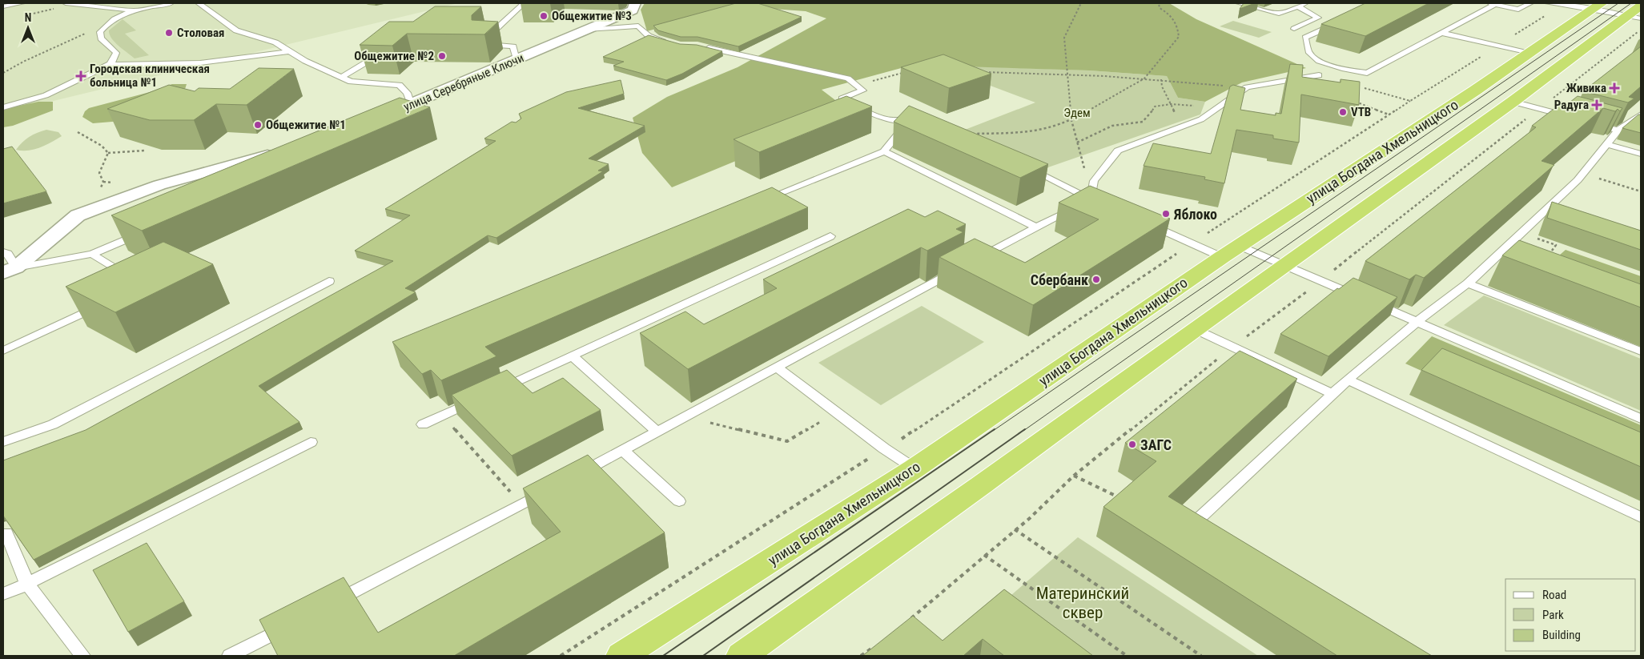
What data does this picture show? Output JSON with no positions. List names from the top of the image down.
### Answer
{
  "streets": {
    "highway": ["улица Богдана Хмельницкого"],
    "street": ["улица Серебряные Ключи"]
  },
  "parks": ["Эдем", "Материнский сквер"],
  "places": {
    "other": [
      "Общежитие №3",
      "Столовая",
      "Общежитие №2",
      "VTB",
      "Общежитие №1",
      "Яблоко",
      "Сбербанк",
      "ЗАГС"
    ],
    "health": ["Городская клиническая больница №1", "Живика", "Радуга"]
  },
  "legend": ["Road", "Park", "Building"],
  "north": "top"
}
